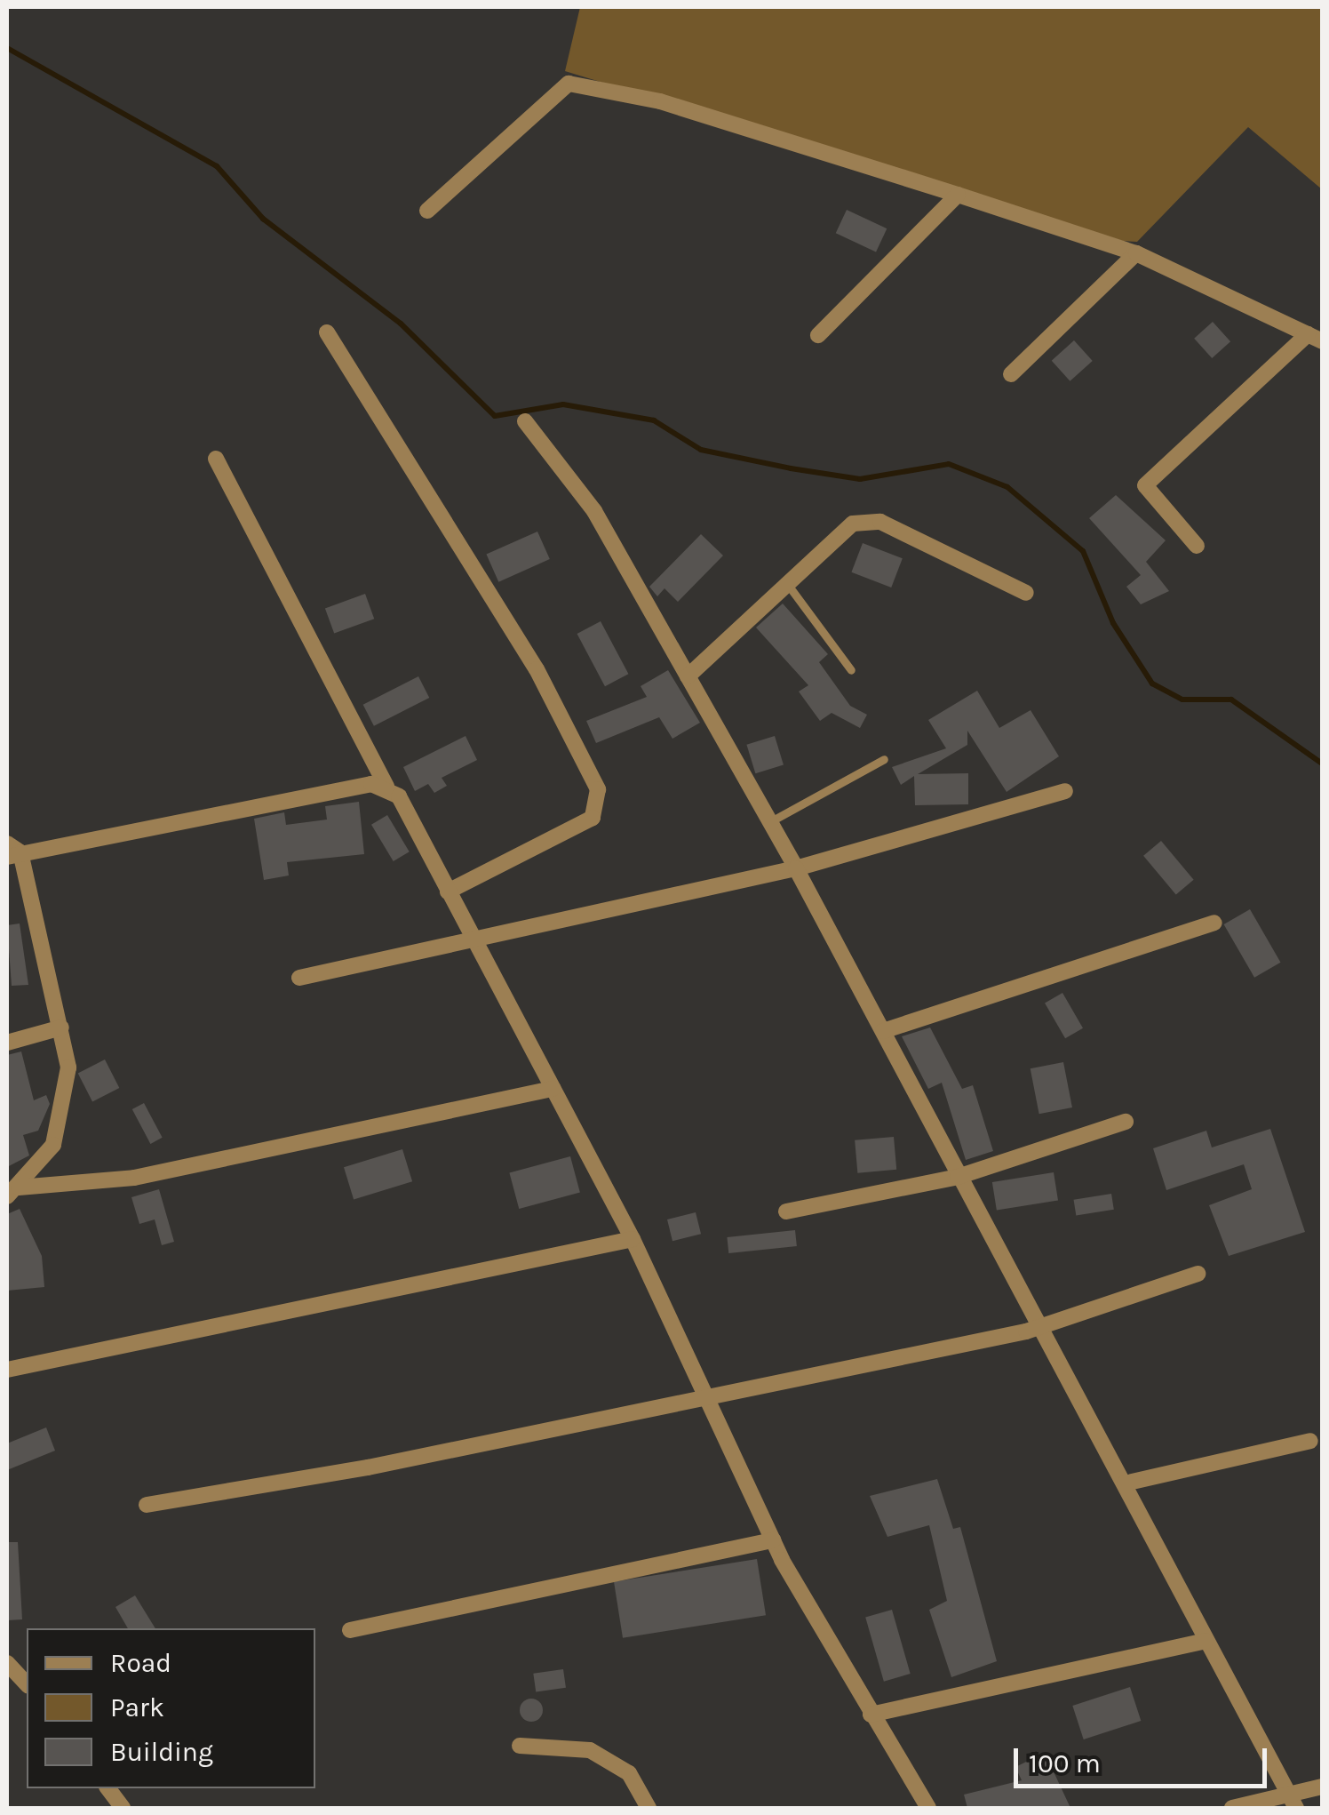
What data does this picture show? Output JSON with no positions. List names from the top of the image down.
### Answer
{
  "legend": ["Road", "Park", "Building"],
  "scale_bar": "100 m"
}
